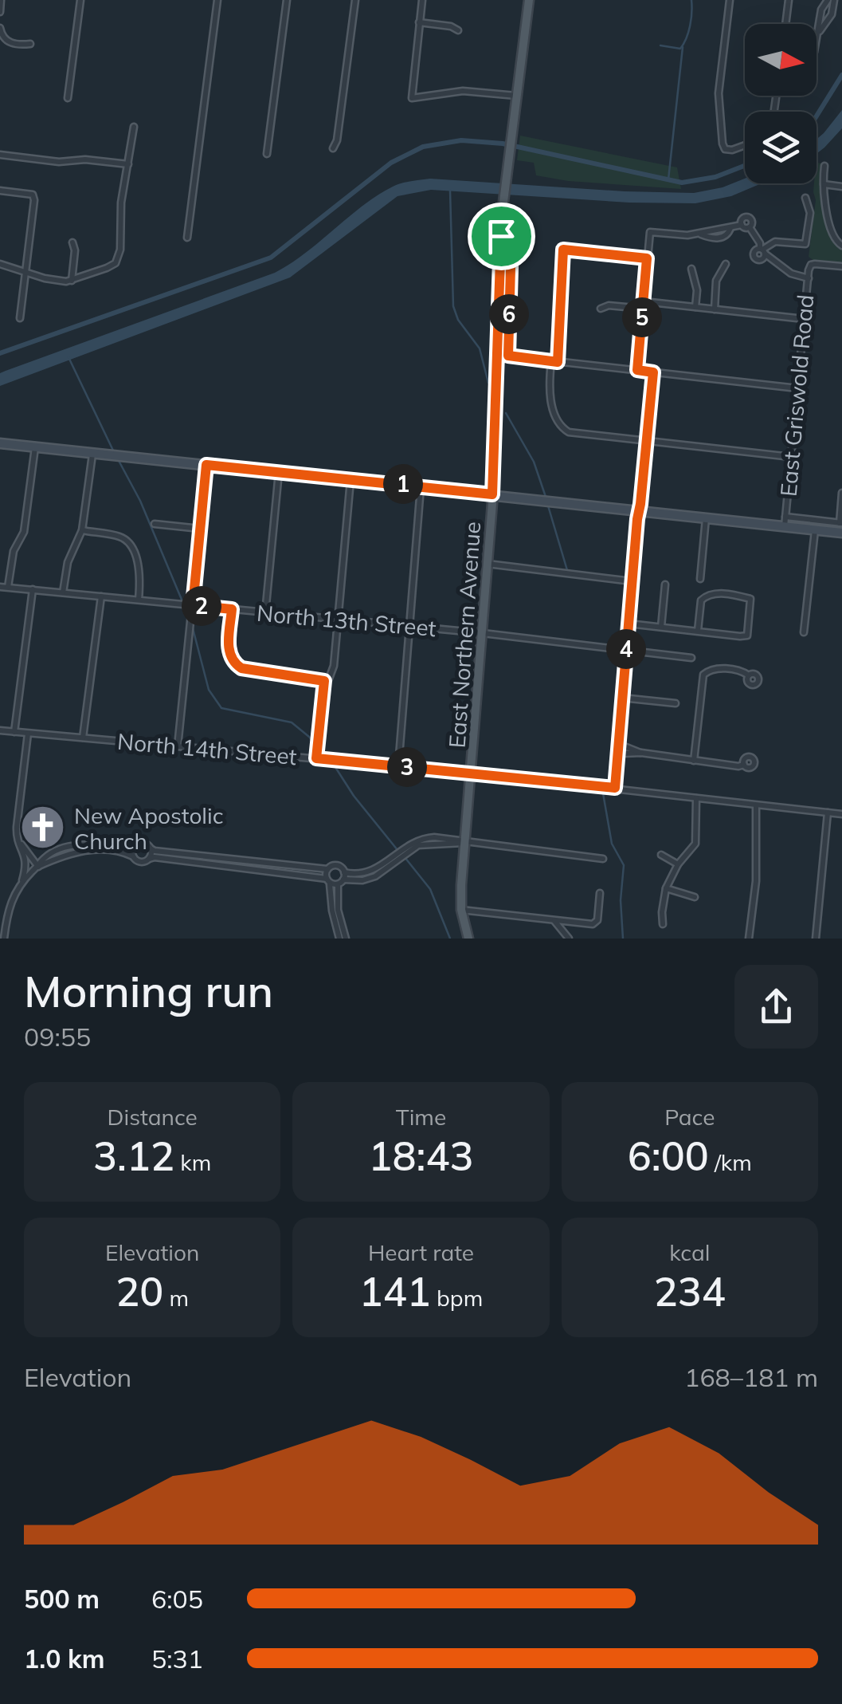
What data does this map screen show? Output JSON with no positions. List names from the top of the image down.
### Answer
{
  "streets": {
    "main road": ["East Northern Avenue"],
    "street": ["East Griswold Road", "North 13th Street", "North 14th Street"]
  },
  "crossings": [
    ["North 13th Street", "East Northern Avenue"],
    ["East Northern Avenue", "North 14th Street"]
  ],
  "places": {
    "church": ["New Apostolic Church"]
  },
  "north": "right",
  "page": {
    "pins": [
      "6",
      "5",
      "1",
      "2",
      "4",
      "3"
    ],
    "heading": ["Morning run", "09:55"],
    "stats": [
      ["Distance", "3.12 km"],
      ["Time", "18:43"],
      ["Pace", "6:00 /km"],
      ["Elevation", "20 m"],
      ["Heart rate", "141 bpm"],
      ["kcal", "234"]
    ],
    "chart": ["Elevation", "168–181 m"],
    "list": [
      {
        "name": "500 m",
        "note": "6:05"
      },
      {
        "name": "1.0 km",
        "note": "5:31"
      }
    ]
  }
}
